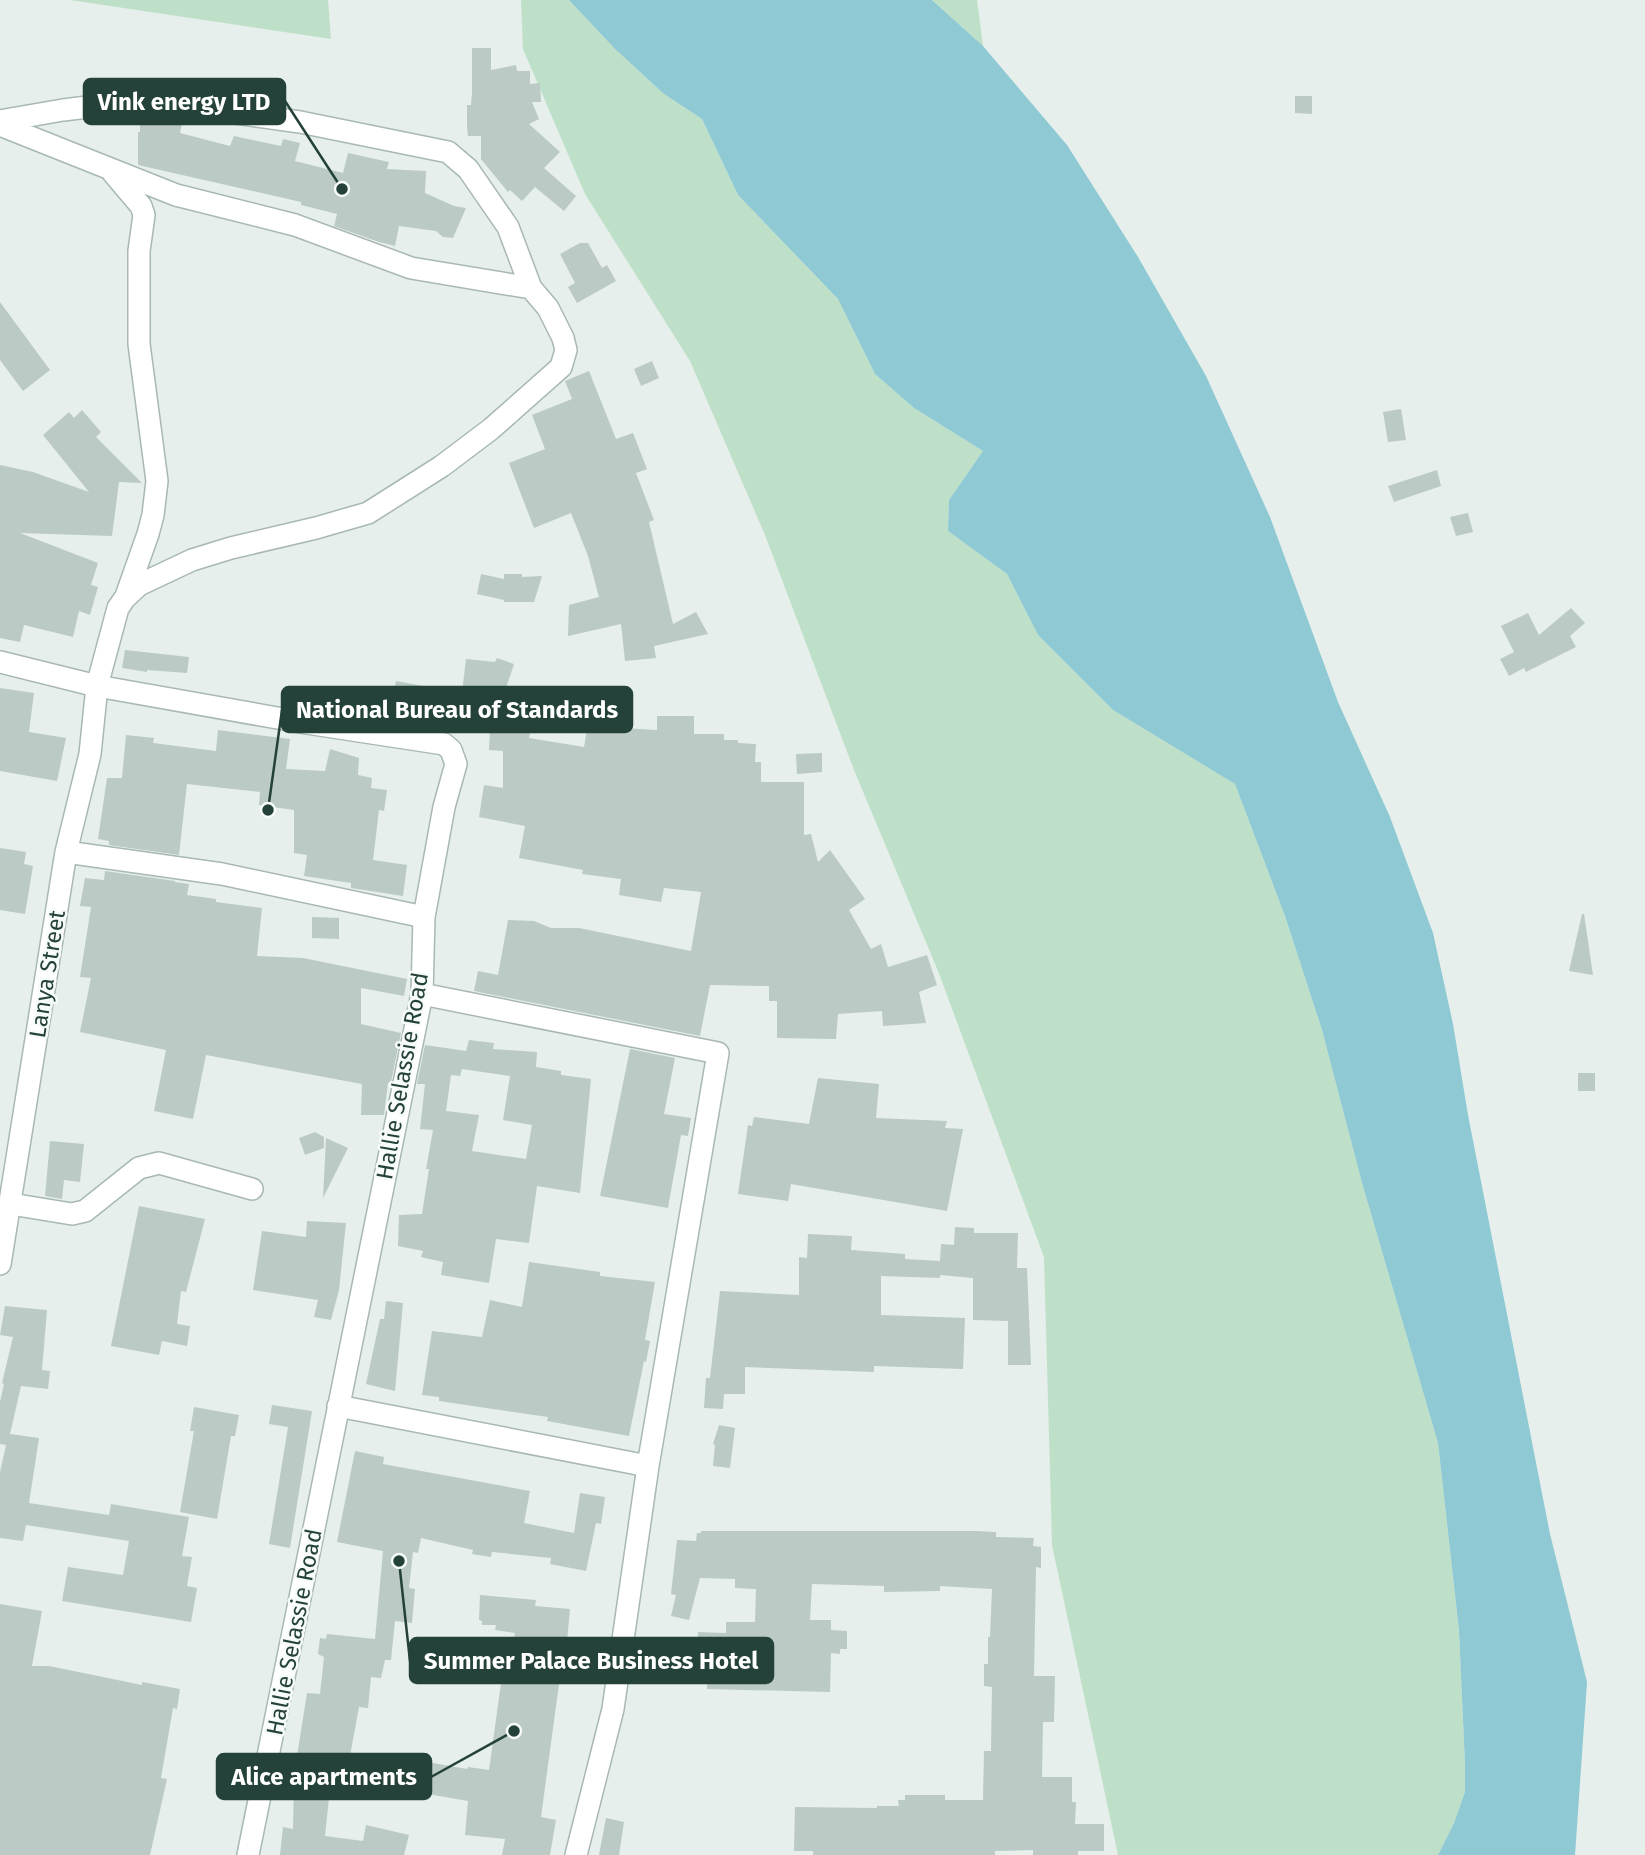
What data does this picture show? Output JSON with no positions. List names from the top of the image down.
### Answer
{
  "streets": {
    "street": ["Lanya Street", "Hallie Selassie Road"]
  },
  "crossings": [
    ["Lanya Street", "Hallie Selassie Road"]
  ],
  "places": [
    "Vink energy LTD",
    "National Bureau of Standards",
    "Summer Palace Business Hotel",
    "Alice apartments"
  ]
}
